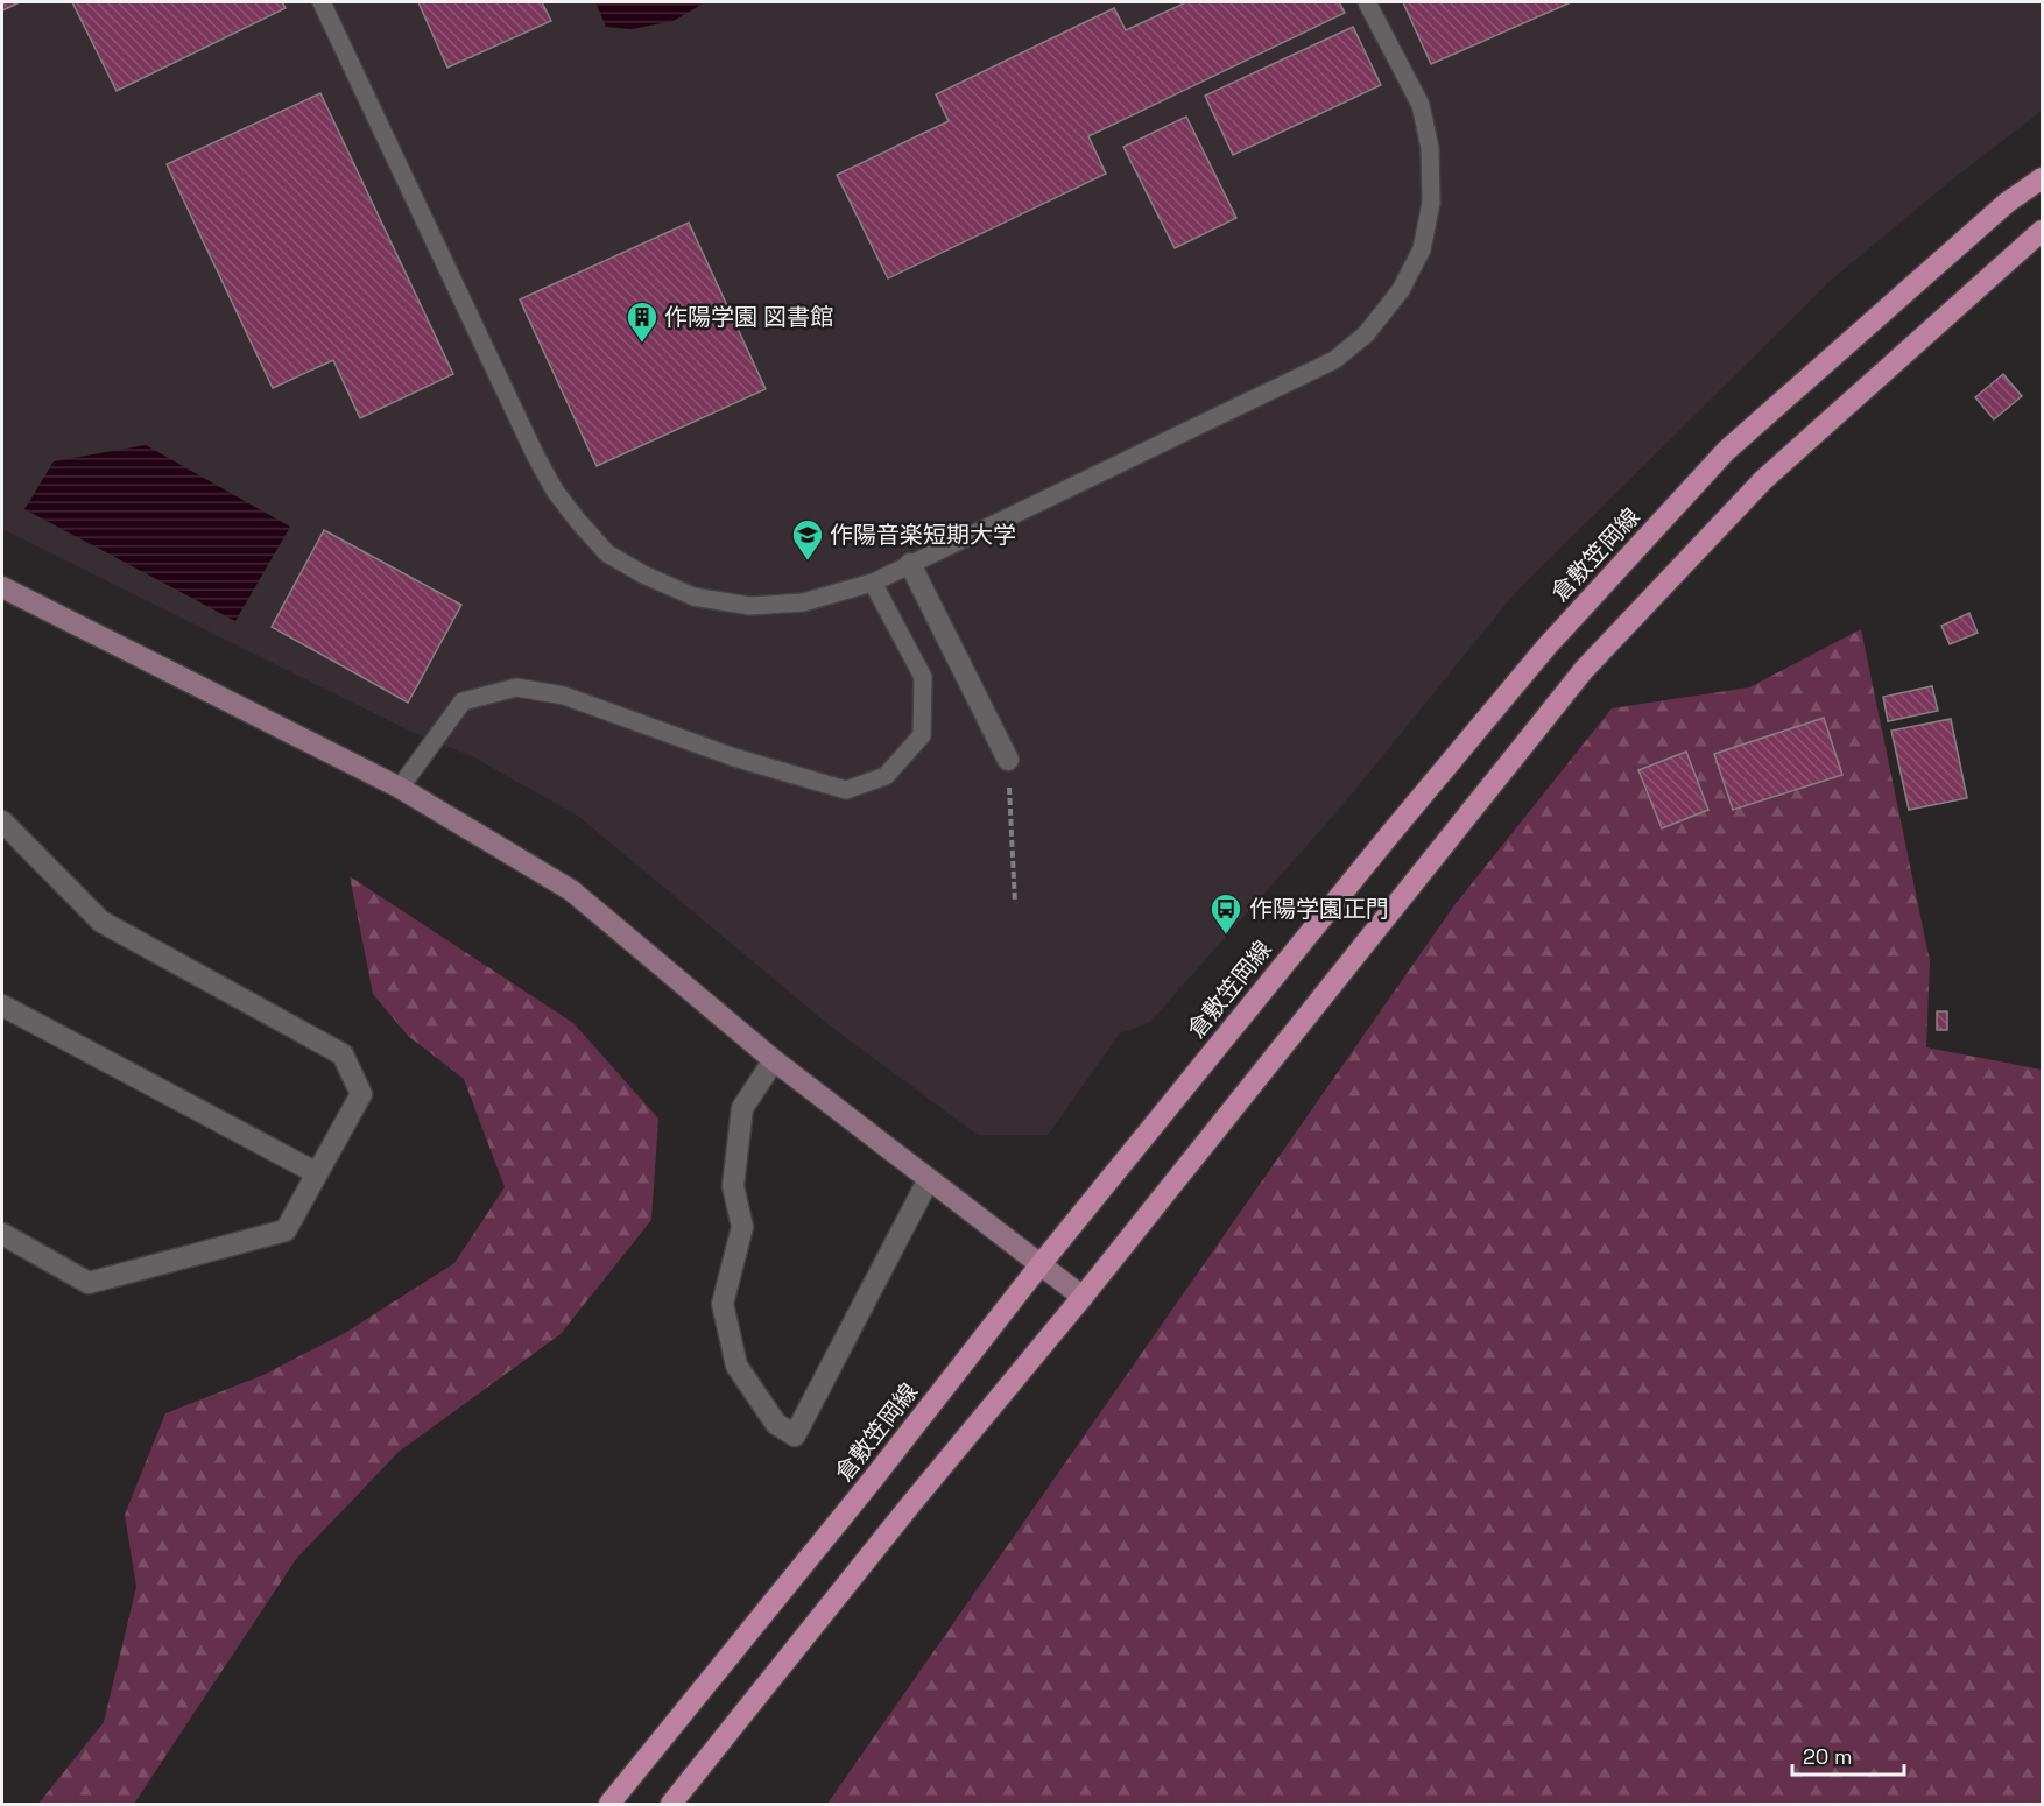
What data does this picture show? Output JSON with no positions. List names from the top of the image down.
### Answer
{
  "streets": {
    "main road": ["倉敷笠岡線"]
  },
  "places": {
    "building": ["作陽学園 図書館"],
    "school or university": ["作陽音楽短期大学"],
    "bus stop": ["作陽学園正門"]
  },
  "scale_bar": "20 m"
}
